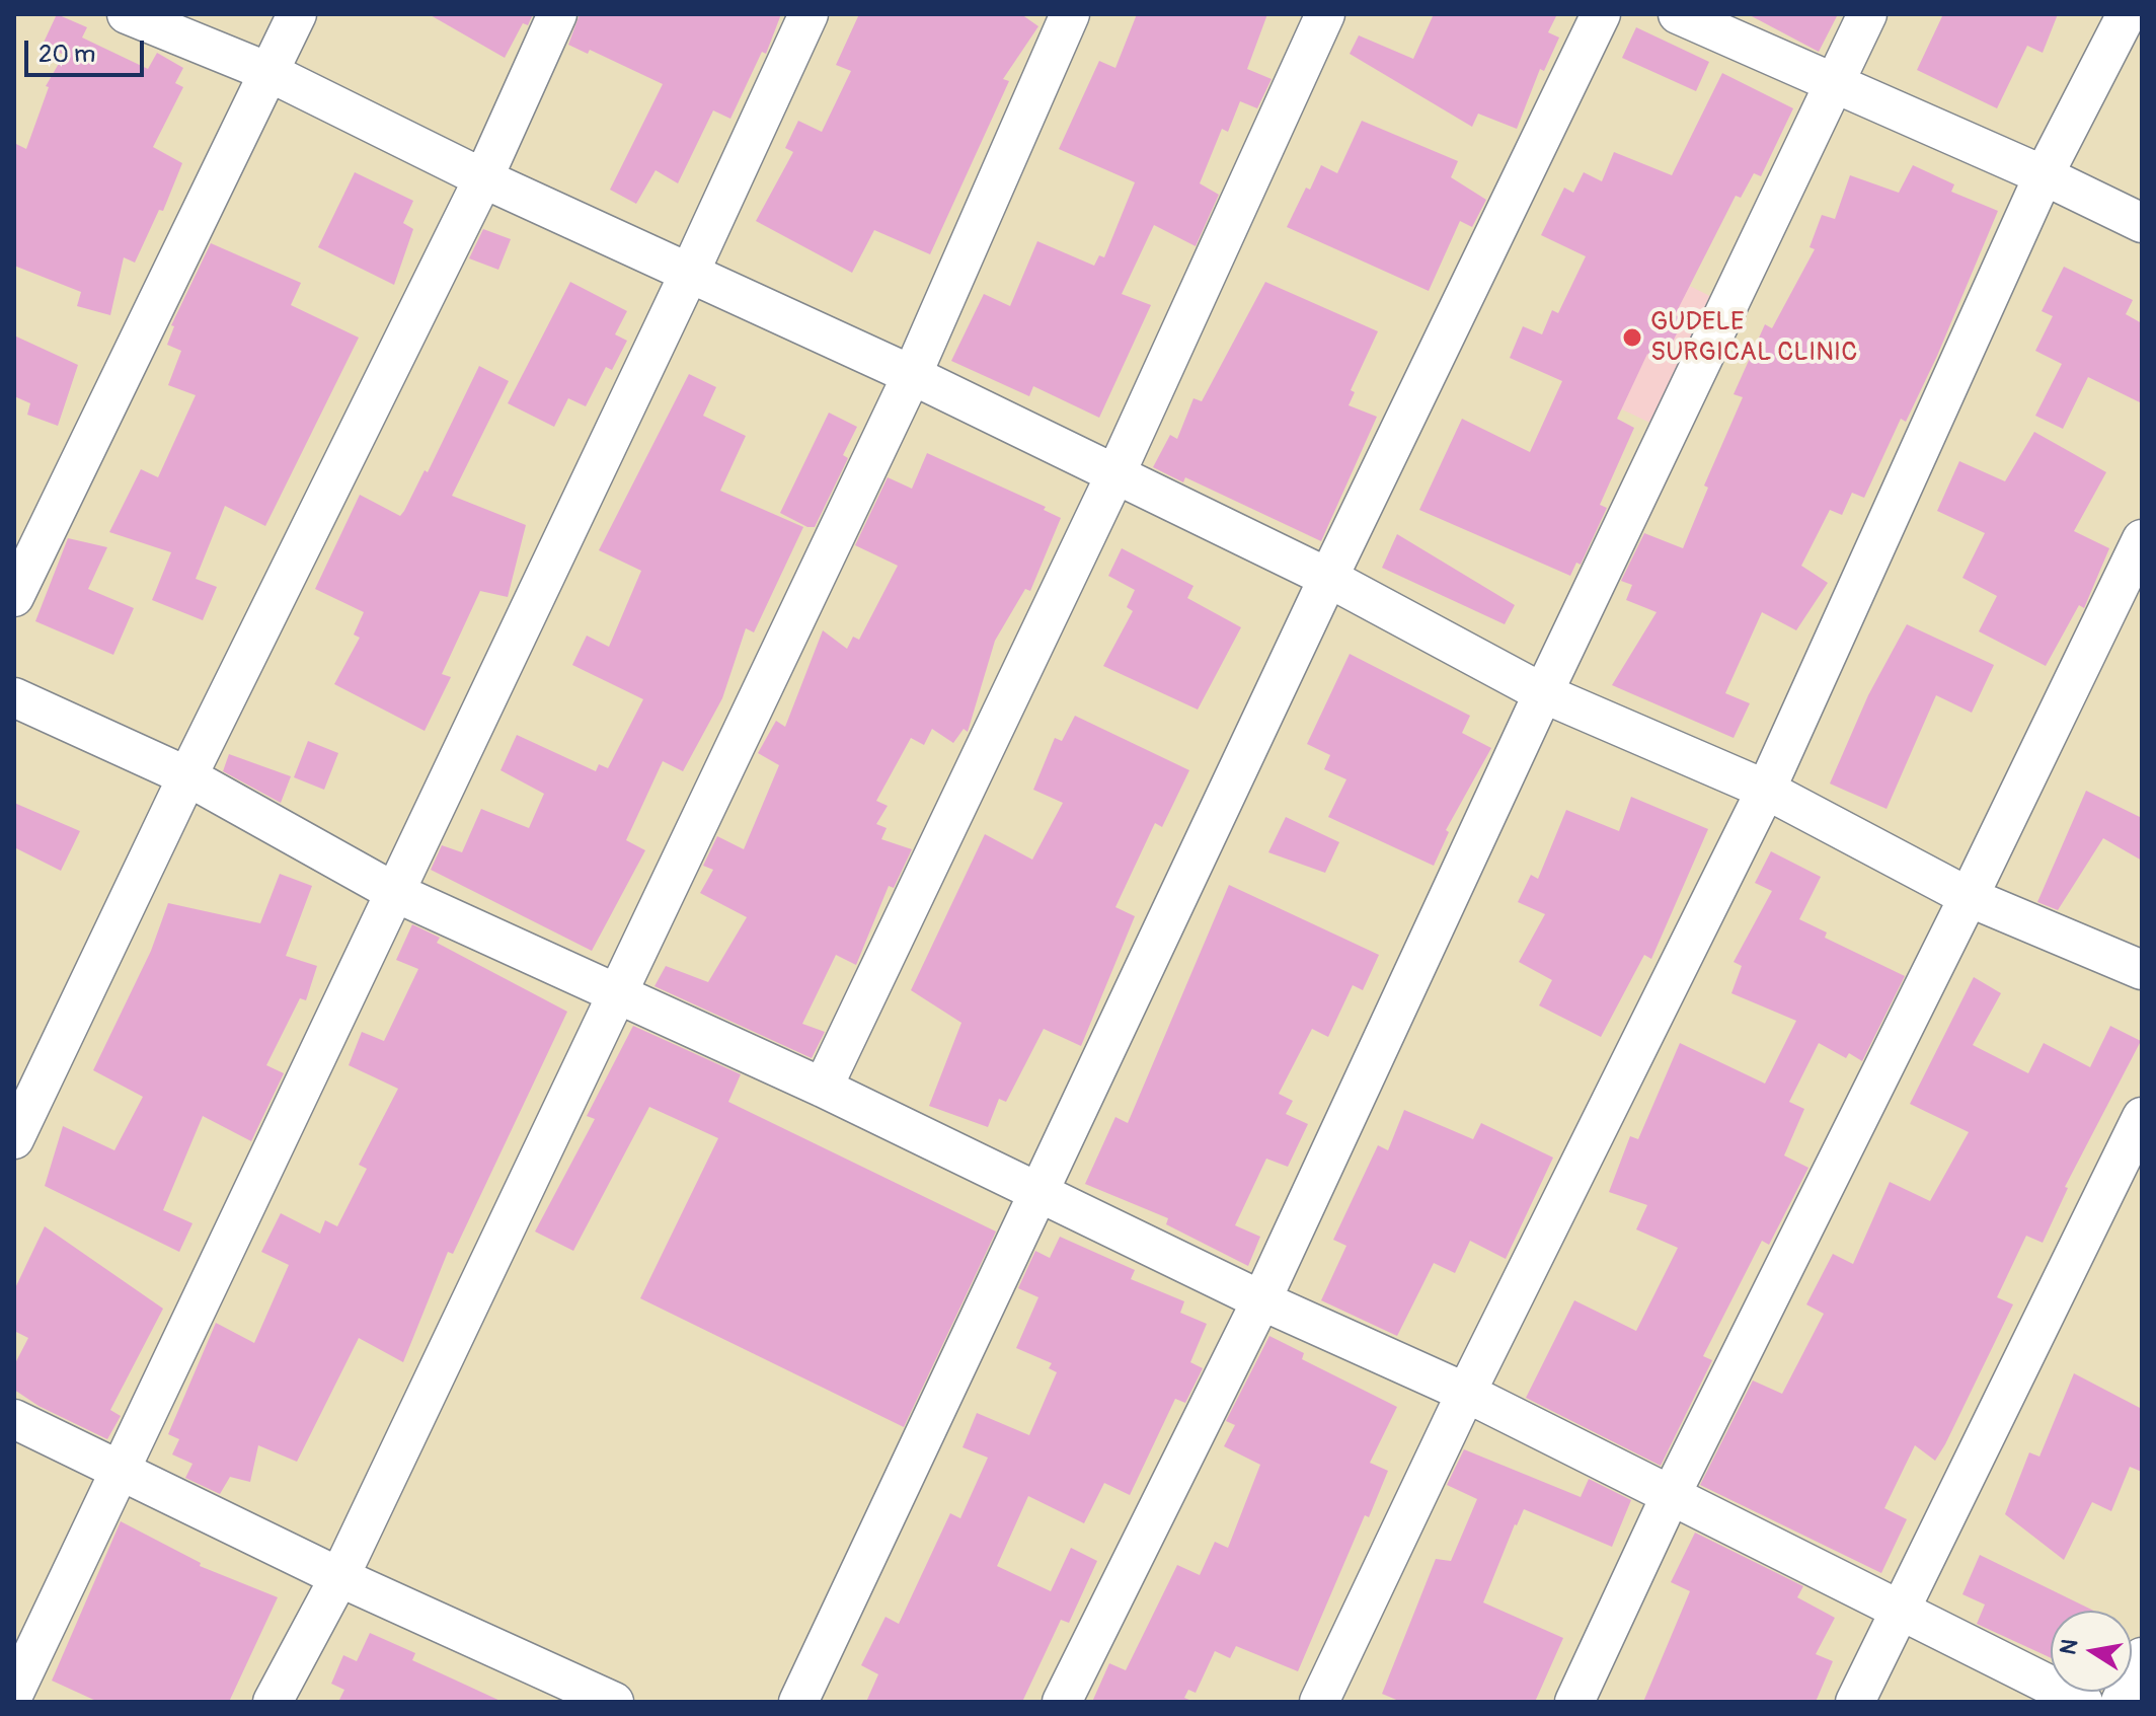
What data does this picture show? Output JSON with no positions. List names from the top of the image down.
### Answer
{
  "places": ["GUDELE SURGICAL CLINIC"],
  "scale_bar": "20 m",
  "north": "left"
}
